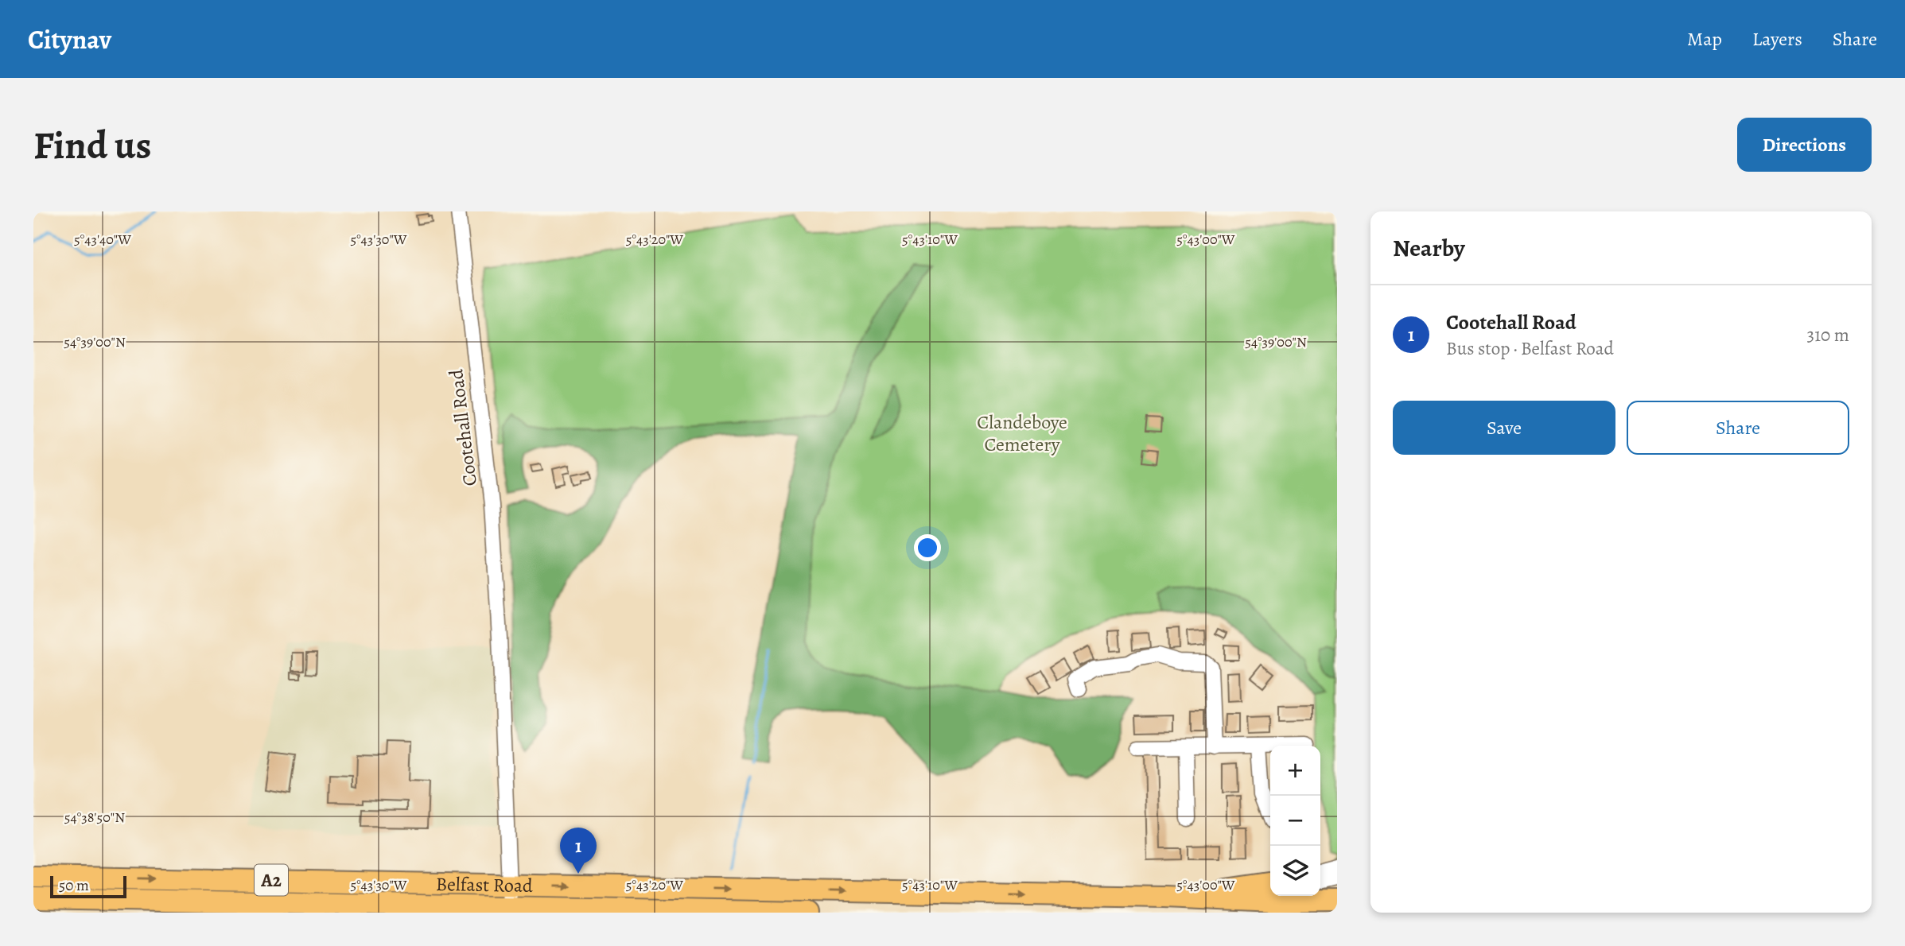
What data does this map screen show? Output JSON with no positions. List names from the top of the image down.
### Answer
{
  "streets": {
    "highway": ["A2", "Belfast Road"],
    "street": ["Cootehall Road"]
  },
  "crossings": [
    ["Cootehall Road", "Belfast Road"]
  ],
  "parks": ["Clandeboye Cemetery"],
  "scale_bar": "50 m",
  "page": {
    "header": "Citynav",
    "nav": ["Map", "Layers", "Share"],
    "buttons": [
      "Directions",
      ["Save", "Share"]
    ],
    "title": "Find us",
    "heading": "Nearby",
    "list": [
      {
        "mark": "1",
        "name": "Cootehall Road",
        "note": "Bus stop · Belfast Road",
        "value": "310 m"
      }
    ],
    "map_buttons": ["+", "−"],
    "pins": "1",
    "scale": "50 m"
  },
  "coordinates": [
    "5°43'40\"W",
    "5°43'30\"W",
    "5°43'20\"W",
    "5°43'10\"W",
    "5°43'00\"W",
    "54°39'00\"N",
    "54°38'50\"N"
  ]
}
